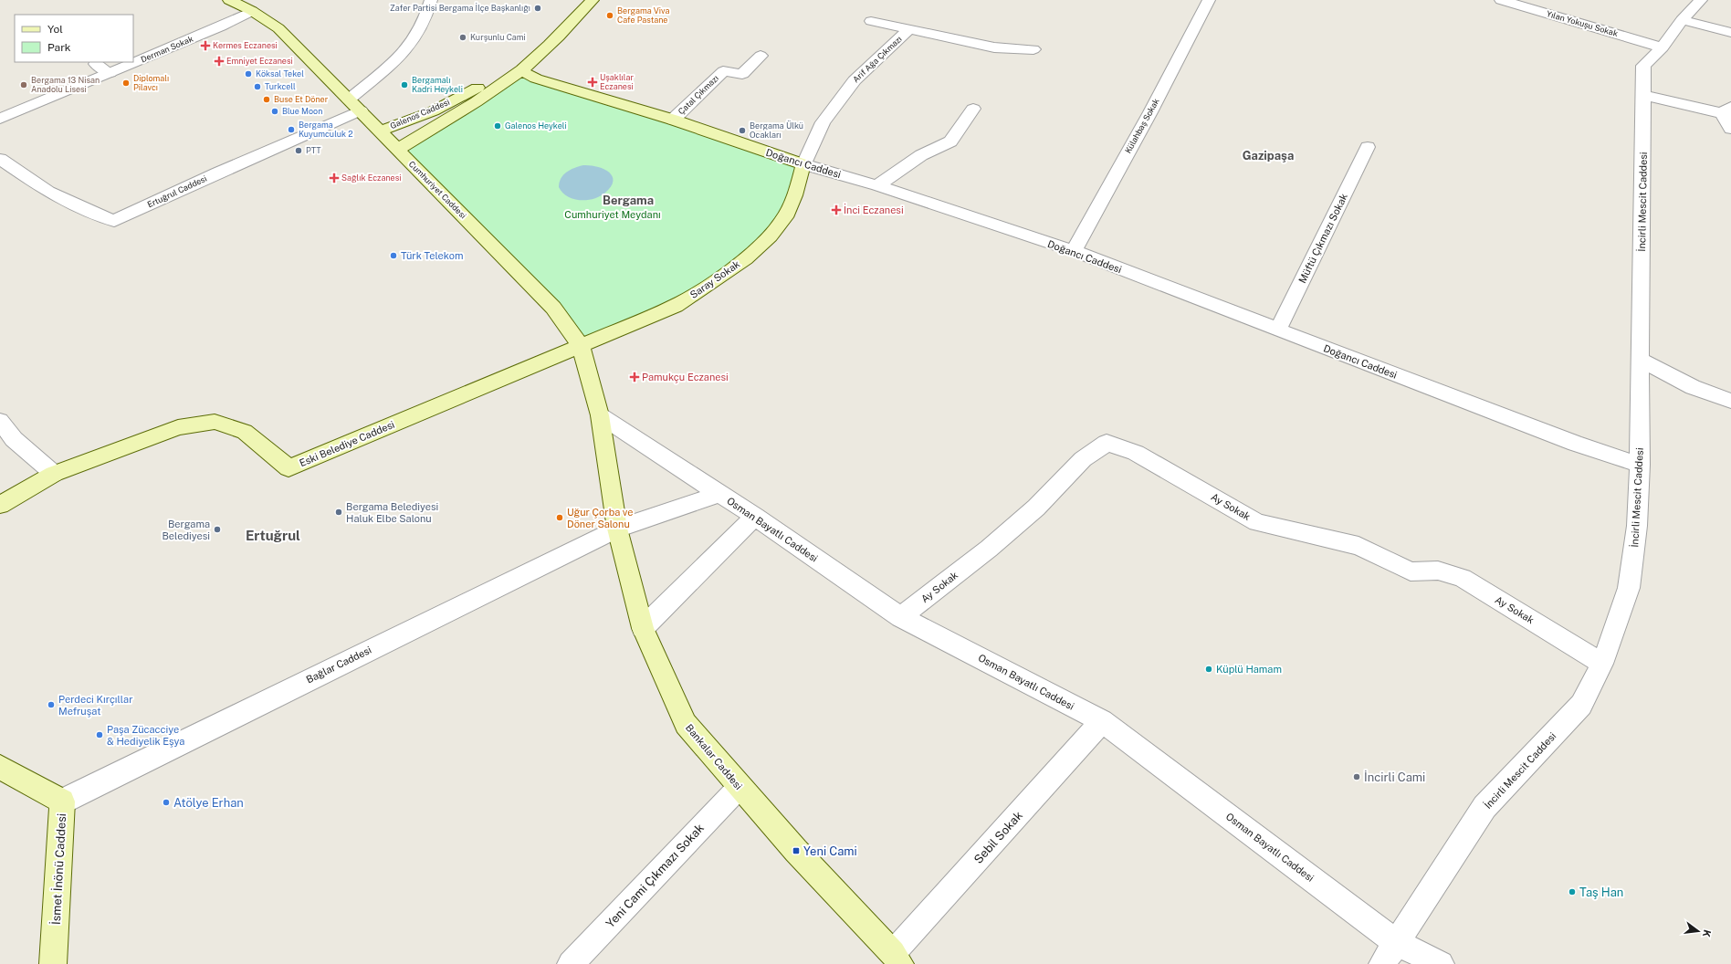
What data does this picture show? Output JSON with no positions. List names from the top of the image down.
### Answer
{
  "streets": {
    "main road": [
      "Galenos Caddesi",
      "Doğancı Caddesi",
      "Cumhuriyet Caddesi",
      "Saray Sokak",
      "Eski Belediye Caddesi",
      "Bankalar Caddesi",
      "İsmet İnönü Caddesi"
    ],
    "street": [
      "Yılan Yokuşu Sokak",
      "Derman Sokak",
      "Arif Ağa Çıkmazı",
      "Çatal Çıkmazı",
      "Külahbaş Sokak",
      "Ertuğrul Caddesi",
      "İncirli Mescit Caddesi",
      "Müftü Çıkmazı Sokak",
      "Ay Sokak",
      "Osman Bayatlı Caddesi",
      "Bağlar Caddesi",
      "Sebil Sokak",
      "Yeni Cami Çıkmazı Sokak"
    ]
  },
  "crossings": [
    ["Yılan Yokuşu Sokak", "İncirli Mescit Caddesi"],
    ["Derman Sokak", "Cumhuriyet Caddesi"],
    ["Arif Ağa Çıkmazı", "Doğancı Caddesi"],
    ["Arif Ağa Çıkmazı", "Saray Sokak"],
    ["Çatal Çıkmazı", "Doğancı Caddesi"],
    ["Galenos Caddesi", "Doğancı Caddesi"],
    ["Galenos Caddesi", "Cumhuriyet Caddesi"],
    ["Külahbaş Sokak", "Doğancı Caddesi"],
    ["Doğancı Caddesi", "İncirli Mescit Caddesi"],
    ["Doğancı Caddesi", "Müftü Çıkmazı Sokak"],
    ["Doğancı Caddesi", "Saray Sokak"],
    ["Cumhuriyet Caddesi", "Ertuğrul Caddesi"],
    ["Cumhuriyet Caddesi", "Saray Sokak"],
    ["Cumhuriyet Caddesi", "Eski Belediye Caddesi"],
    ["Cumhuriyet Caddesi", "Osman Bayatlı Caddesi"],
    ["Cumhuriyet Caddesi", "Bankalar Caddesi"],
    ["İncirli Mescit Caddesi", "Ay Sokak"],
    ["İncirli Mescit Caddesi", "Osman Bayatlı Caddesi"],
    ["Saray Sokak", "Eski Belediye Caddesi"],
    ["Ay Sokak", "Osman Bayatlı Caddesi"],
    ["Osman Bayatlı Caddesi", "Bağlar Caddesi"],
    ["Osman Bayatlı Caddesi", "Bankalar Caddesi"],
    ["Osman Bayatlı Caddesi", "Sebil Sokak"],
    ["Bağlar Caddesi", "Bankalar Caddesi"],
    ["Bağlar Caddesi", "İsmet İnönü Caddesi"],
    ["Bankalar Caddesi", "Sebil Sokak"],
    ["Bankalar Caddesi", "Yeni Cami Çıkmazı Sokak"]
  ],
  "districts": ["Gazipaşa", "Bergama", "Ertuğrul"],
  "parks": ["Cumhuriyet Meydanı"],
  "places": {
    "other": [
      "Zafer Partisi Bergama İlçe Başkanlığı",
      "Bergama Viva Cafe Pastane",
      "Kurşunlu Cami",
      "Köksal Tekel",
      "Diplomalı Pilavcı",
      "Bergama 13 Nisan Anadolu Lisesi",
      "Bergamalı Kadri Heykeli",
      "Turkcell",
      "Buse Et Döner",
      "Blue Moon",
      "Galenos Heykeli",
      "Bergama Kuyumculuk 2",
      "Bergama Ülkü Ocakları",
      "PTT",
      "Türk Telekom",
      "Bergama Belediyesi Haluk Elbe Salonu",
      "Uğur Çorba ve Döner Salonu",
      "Bergama Belediyesi",
      "Küplü Hamam",
      "Perdeci Kırçıllar Mefruşat",
      "Paşa Zücacciye & Hediyelik Eşya",
      "İncirli Cami",
      "Atölye Erhan",
      "Taş Han"
    ],
    "health": [
      "Kermes Eczanesi",
      "Emniyet Eczanesi",
      "Uşaklılar Eczanesi",
      "Sağlık Eczanesi",
      "İnci Eczanesi",
      "Pamukçu Eczanesi"
    ],
    "transit": ["Yeni Cami"]
  },
  "legend": ["Yol", "Park"],
  "north": "right"
}
